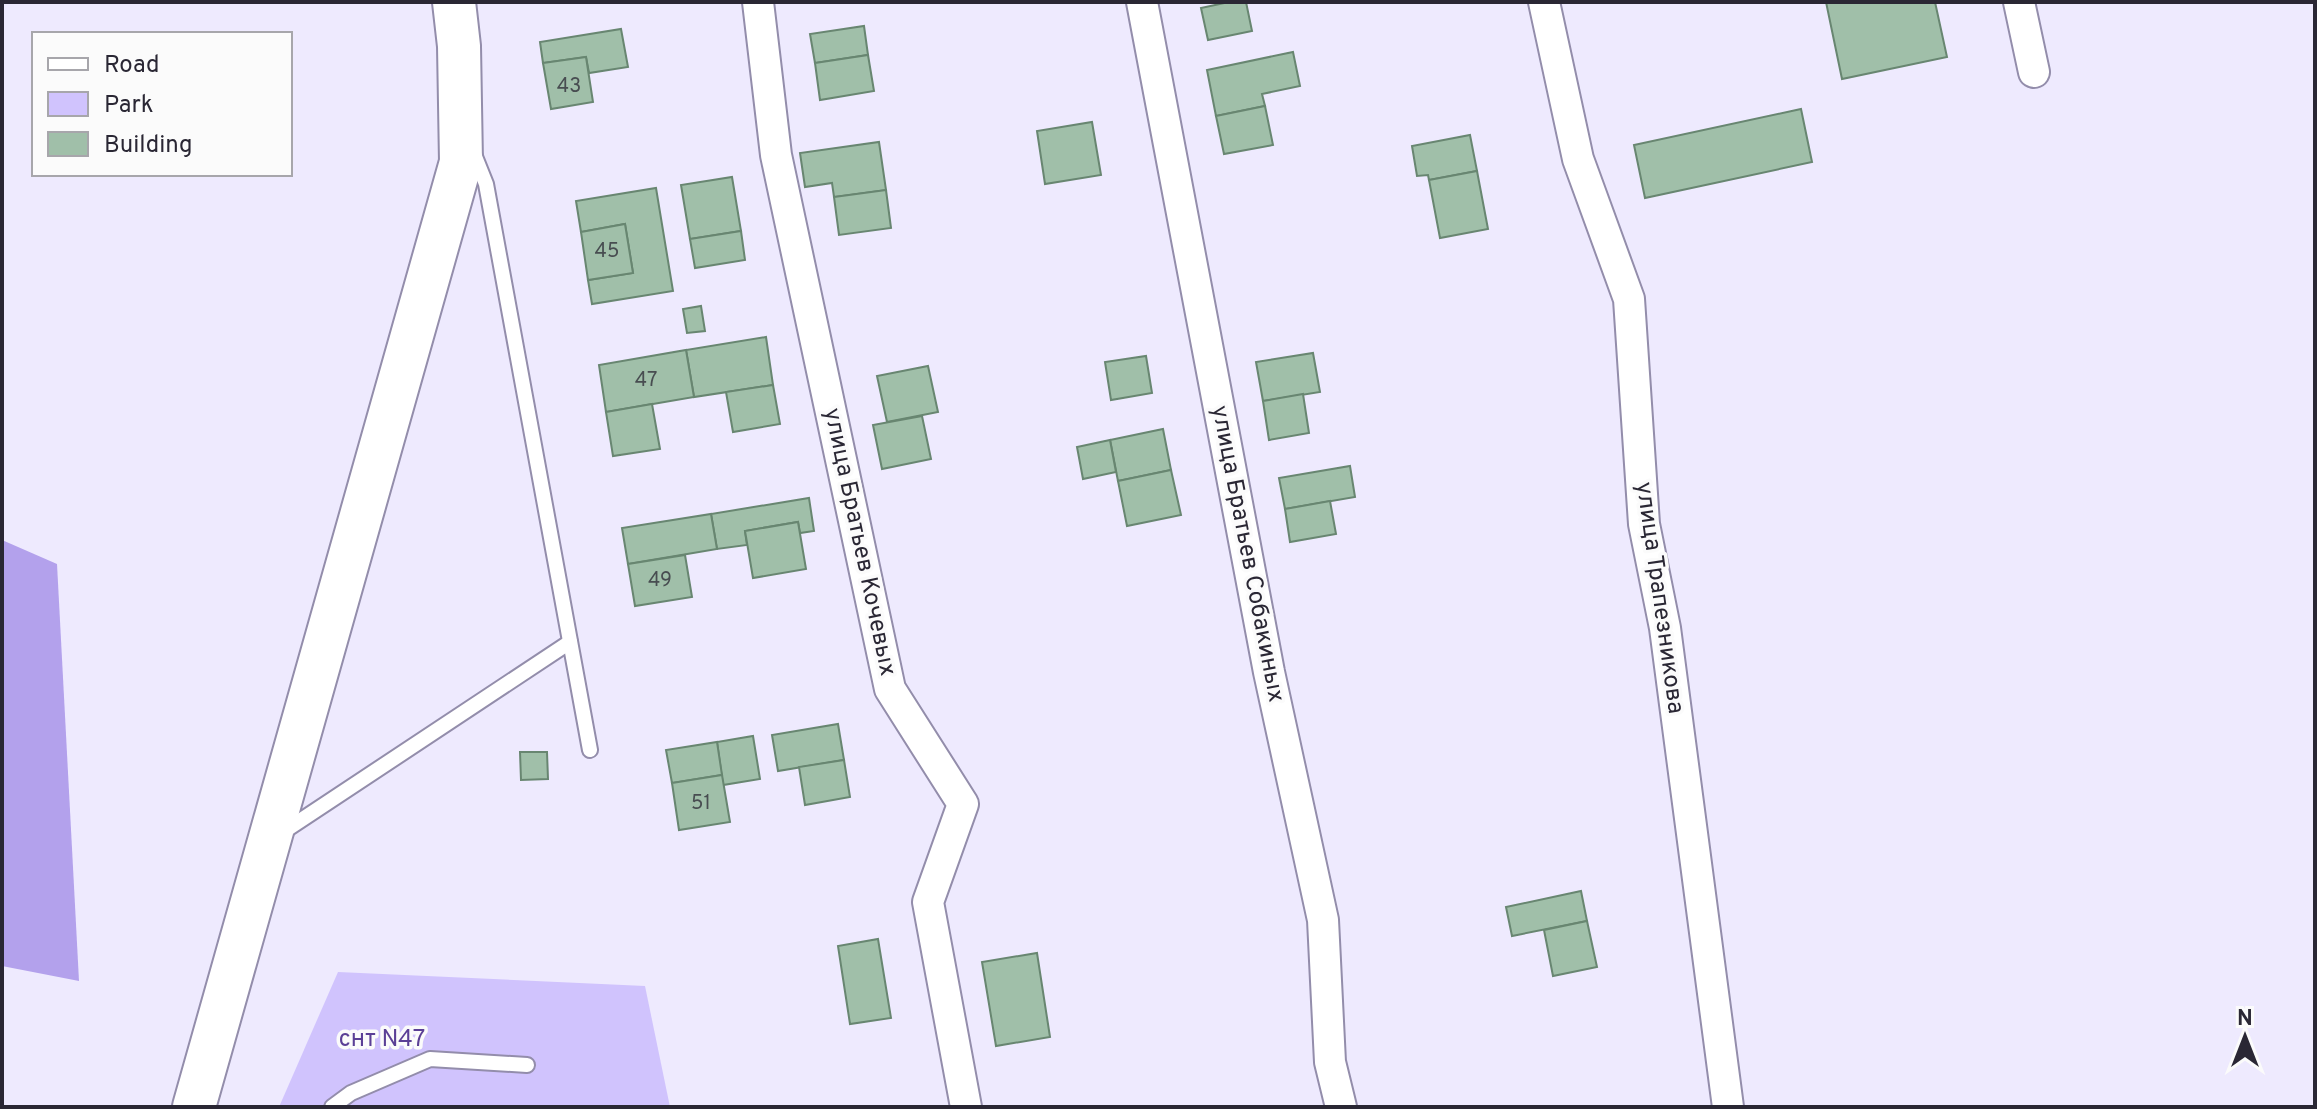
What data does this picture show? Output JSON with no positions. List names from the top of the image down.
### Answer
{
  "streets": {
    "street": ["улица Братьев Кочевых", "улица Братьев Собакиных", "улица Трапезникова"]
  },
  "parks": ["снт N47"],
  "house_numbers": [
    "43",
    "45",
    "47",
    "49",
    "51"
  ],
  "legend": ["Road", "Park", "Building"],
  "north": "top"
}
